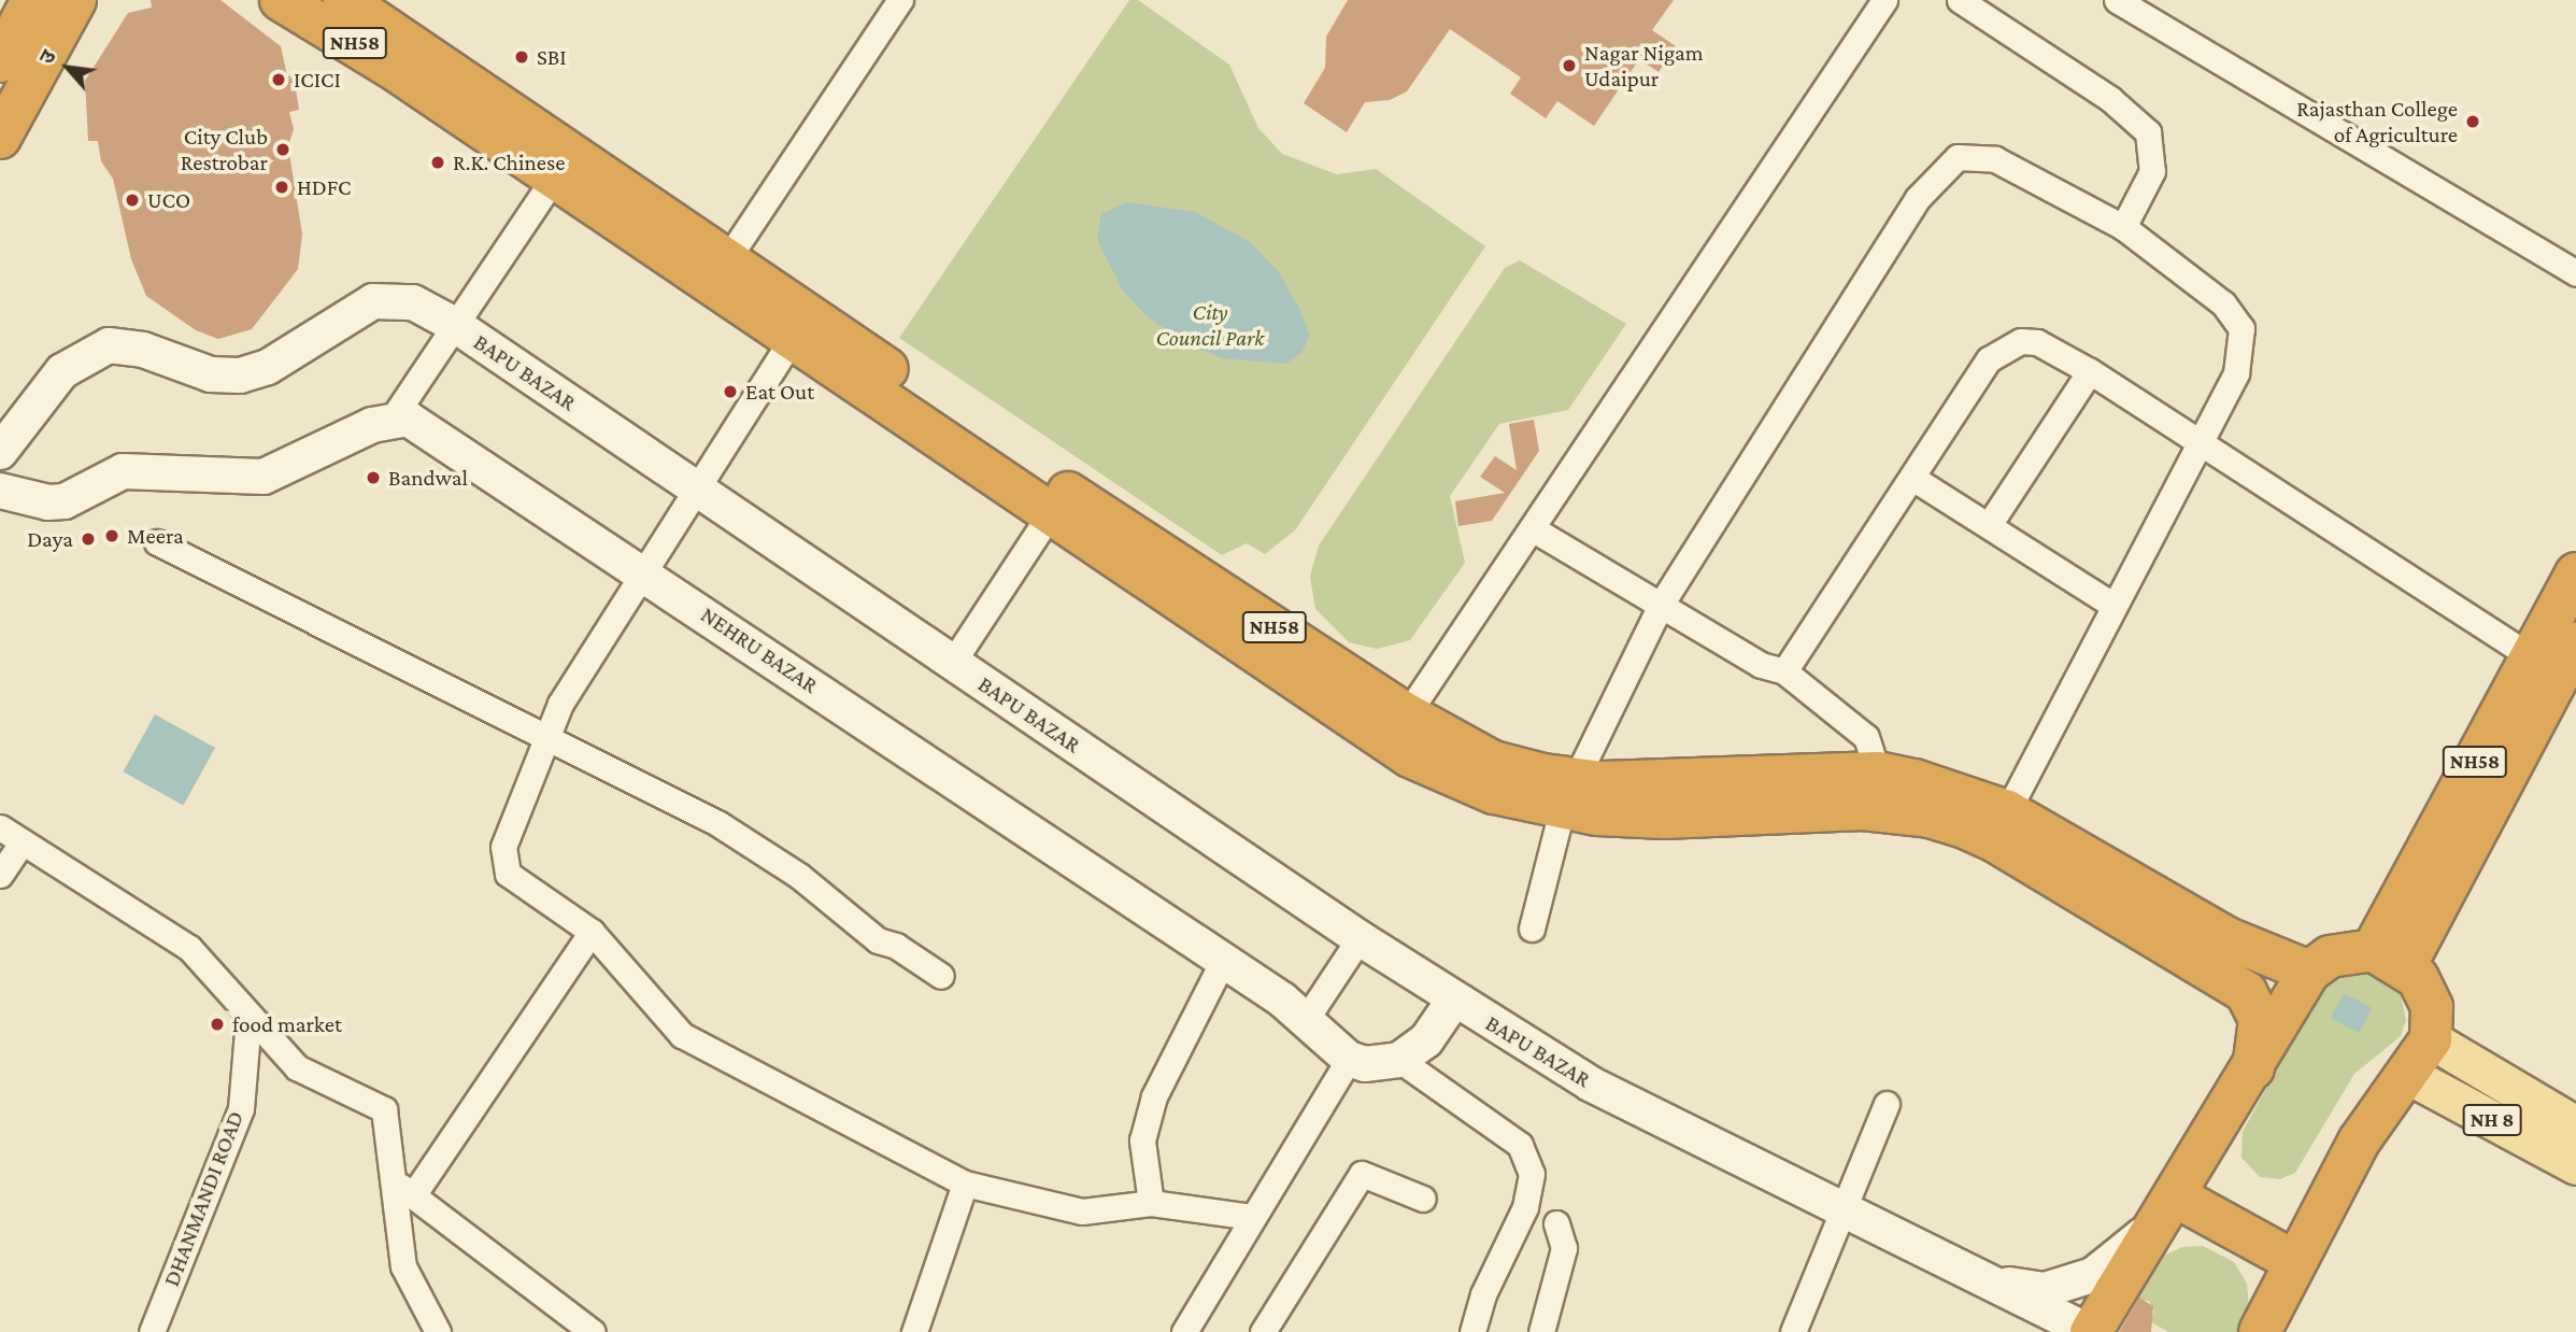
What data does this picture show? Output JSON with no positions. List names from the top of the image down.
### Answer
{
  "streets": {
    "highway": ["NH58"],
    "main road": ["BAPU BAZAR", "NEHRU BAZAR", "NH 8"],
    "street": ["DHANMANDI ROAD"]
  },
  "crossings": [
    ["NH58", "BAPU BAZAR"]
  ],
  "parks": ["City Council Park"],
  "places": [
    "SBI",
    "Nagar Nigam Udaipur",
    "ICICI",
    "Rajasthan College of Agriculture",
    "City Club Restrobar",
    "R.K. Chinese",
    "HDFC",
    "UCO",
    "Eat Out",
    "Bandwal",
    "Meera",
    "Daya",
    "food market"
  ],
  "north": "top left"
}
